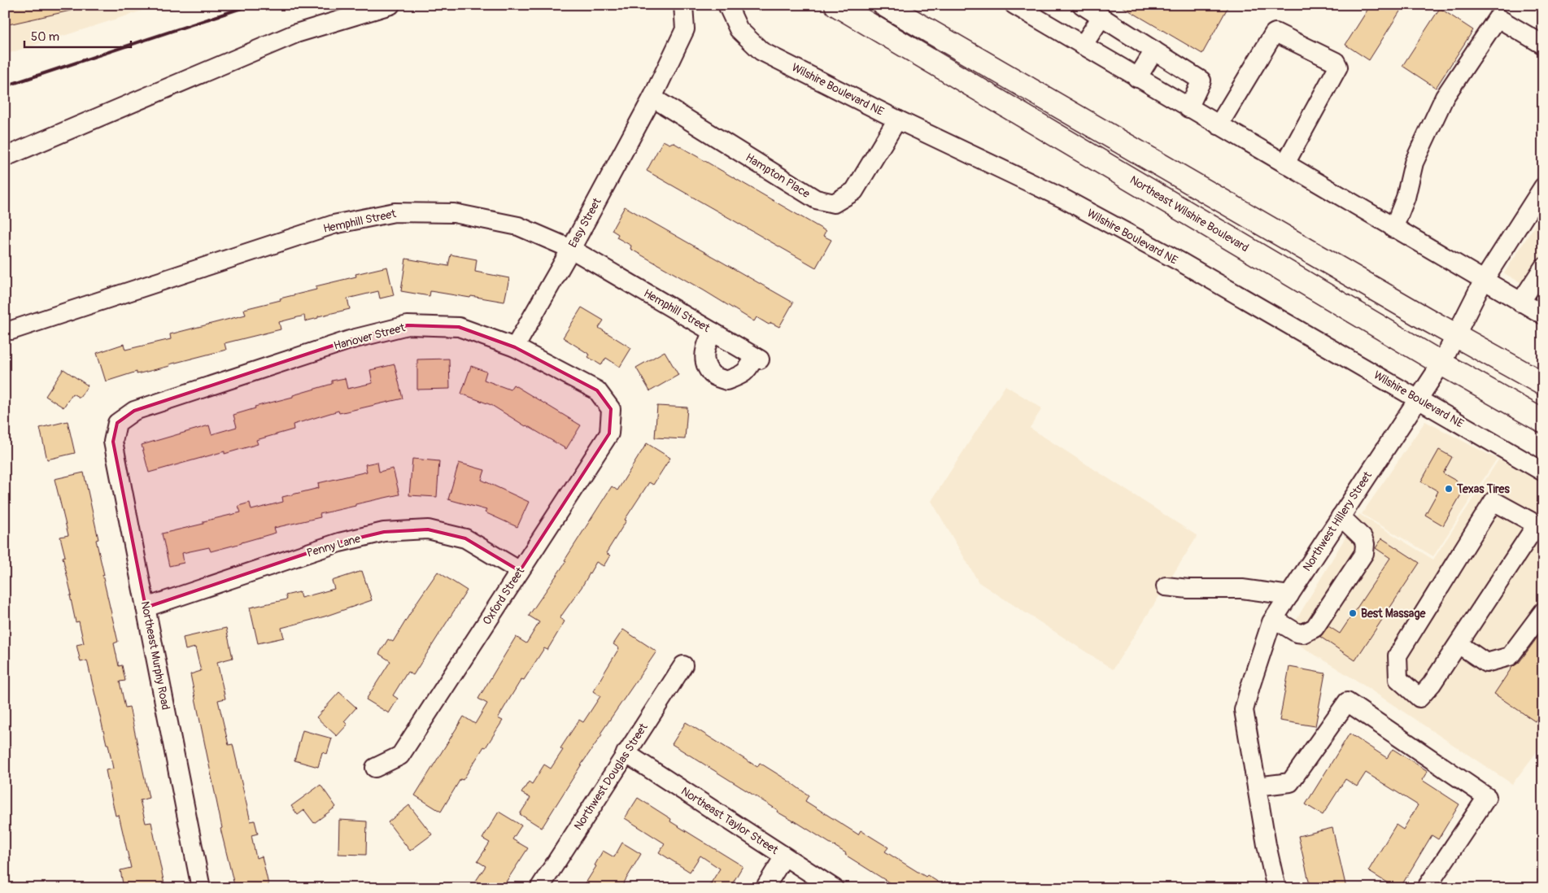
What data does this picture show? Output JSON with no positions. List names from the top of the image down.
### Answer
{
  "streets": {
    "main road": ["Northeast Wilshire Boulevard"],
    "street": [
      "Wilshire Boulevard NE",
      "Hampton Place",
      "Hemphill Street",
      "Easy Street",
      "Hanover Street",
      "Northwest Hillery Street",
      "Penny Lane",
      "Oxford Street",
      "Northeast Murphy Road",
      "Northwest Douglas Street",
      "Northeast Taylor Street"
    ]
  },
  "crossings": [
    ["Wilshire Boulevard NE", "Hampton Place"],
    ["Wilshire Boulevard NE", "Northwest Hillery Street"],
    ["Hampton Place", "Easy Street"],
    ["Northeast Wilshire Boulevard", "Northwest Hillery Street"],
    ["Hemphill Street", "Easy Street"],
    ["Easy Street", "Hanover Street"],
    ["Hanover Street", "Oxford Street"],
    ["Hanover Street", "Northeast Murphy Road"],
    ["Penny Lane", "Oxford Street"],
    ["Penny Lane", "Northeast Murphy Road"],
    ["Northwest Douglas Street", "Northeast Taylor Street"]
  ],
  "places": ["Texas Tires", "Best Massage"],
  "scale_bar": "50 m"
}
